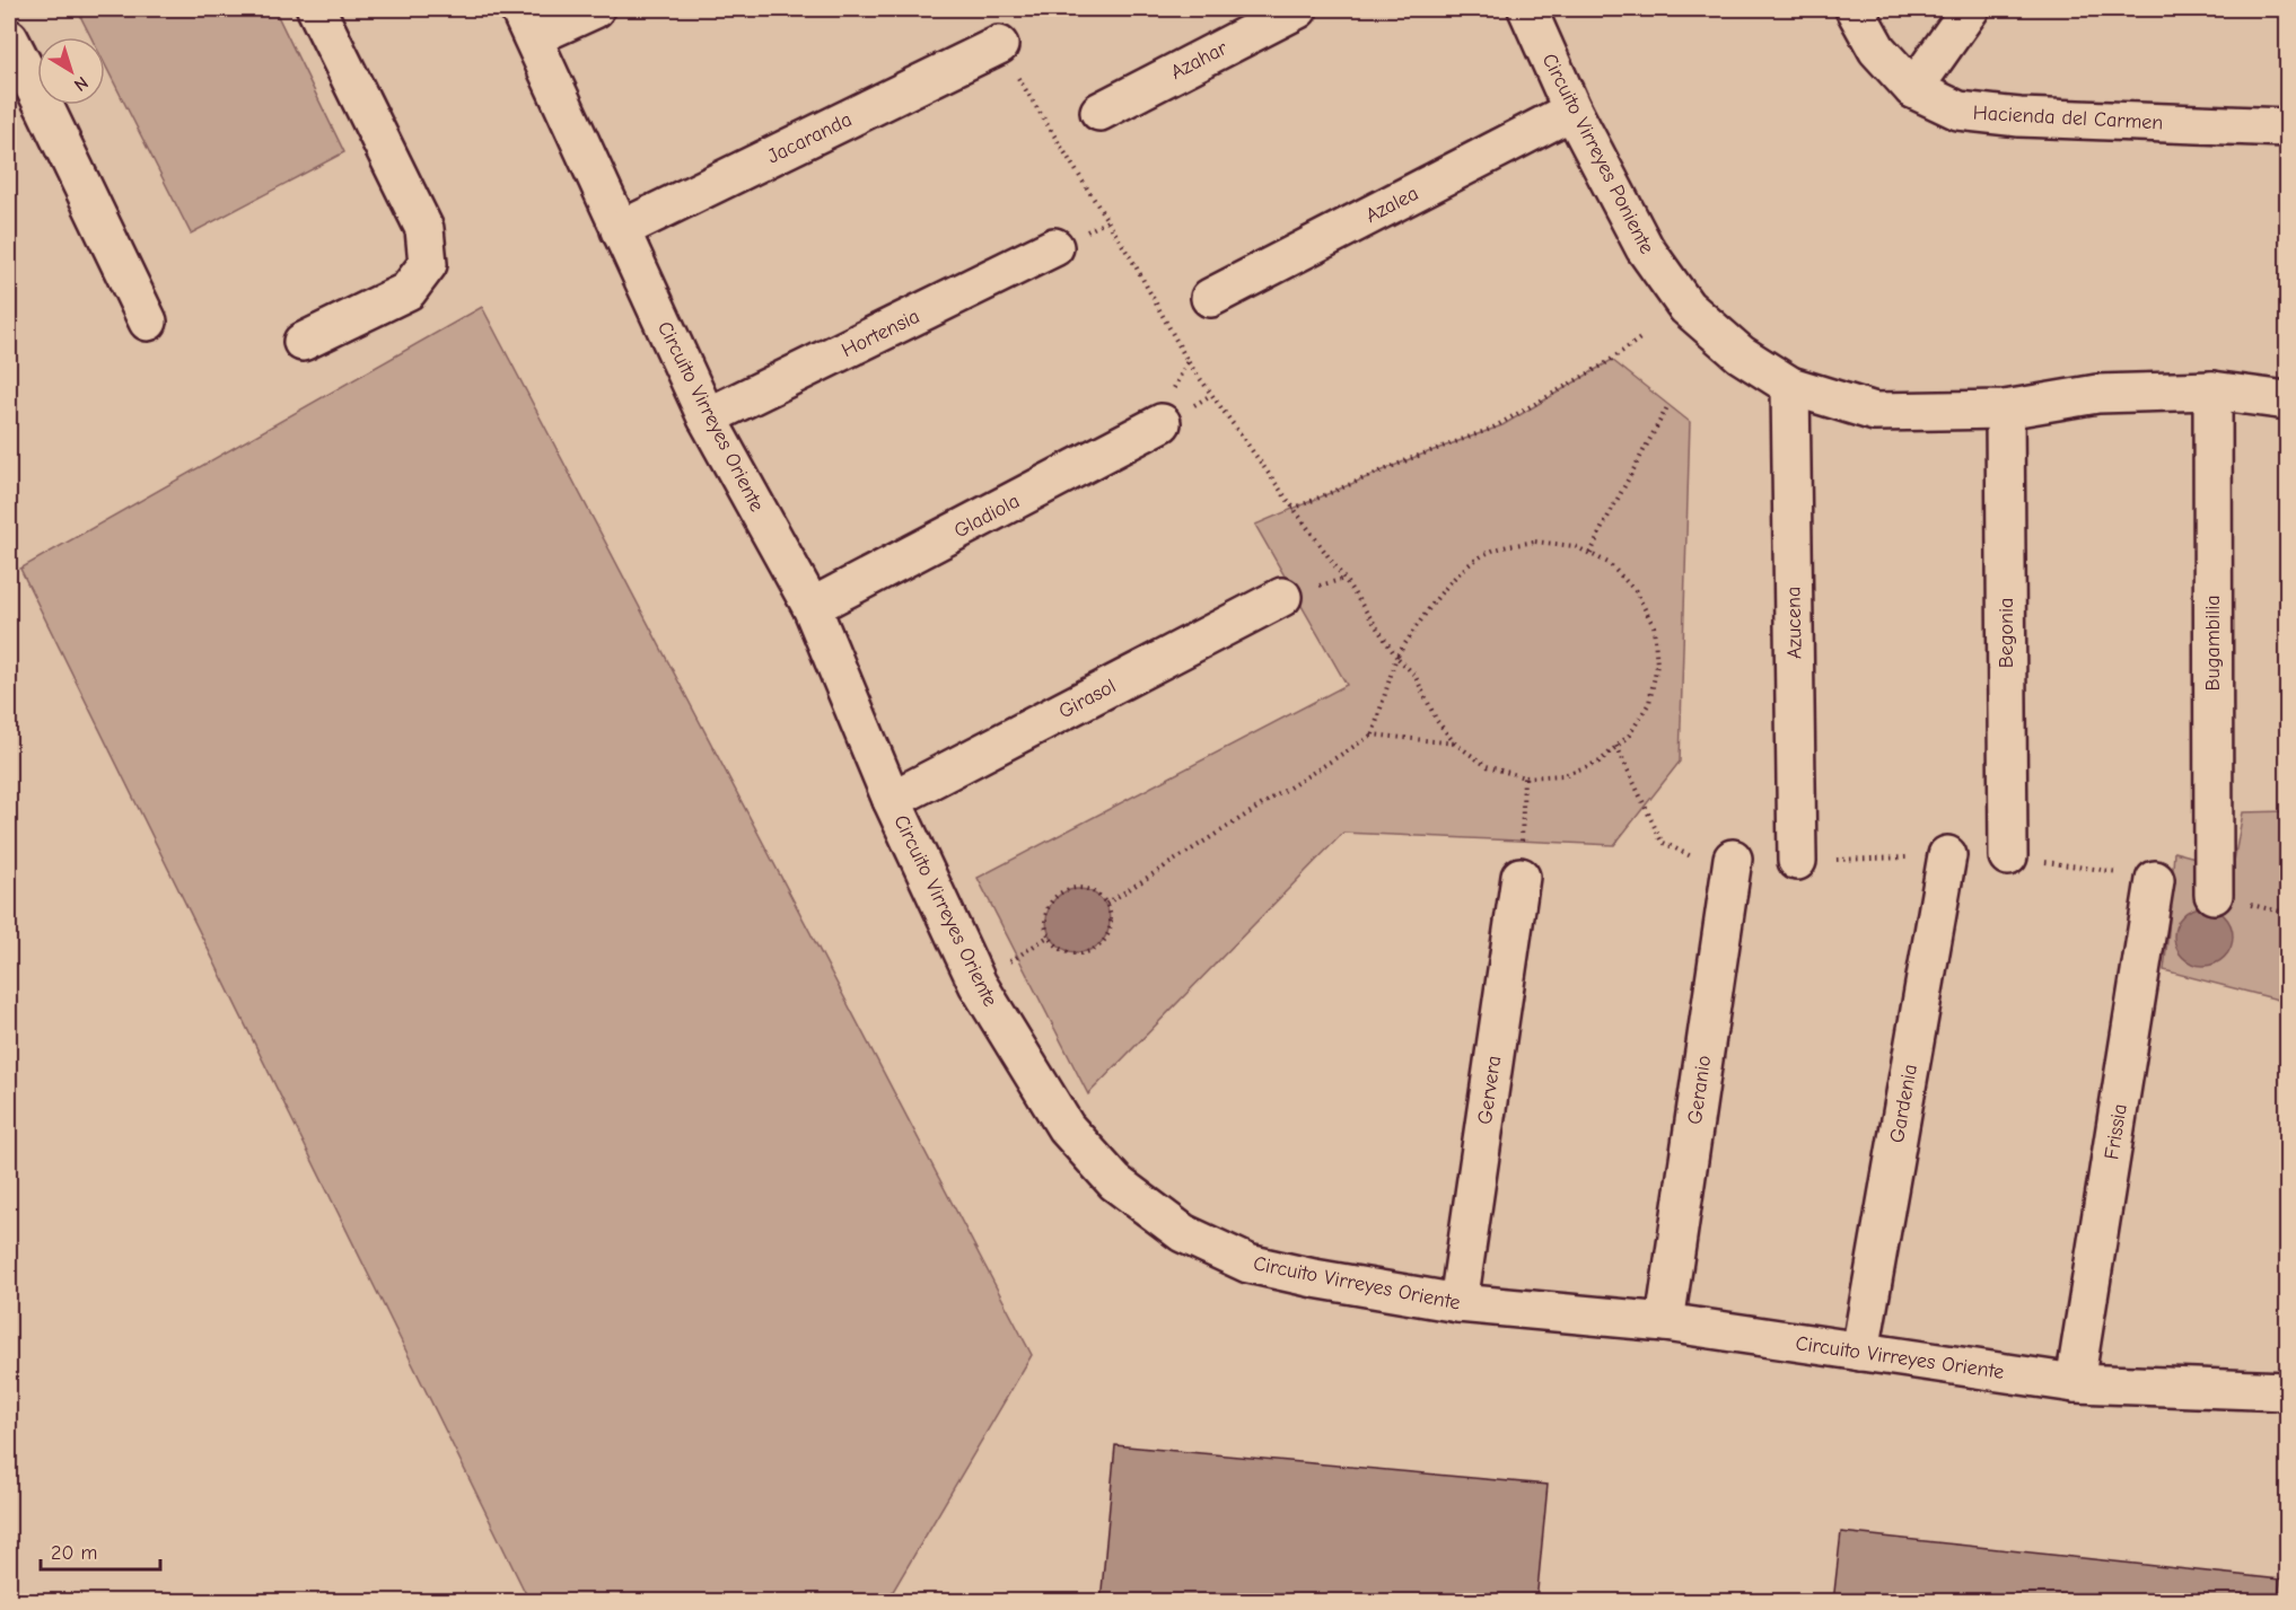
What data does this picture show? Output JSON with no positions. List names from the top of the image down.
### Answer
{
  "streets": {
    "street": [
      "Azahar",
      "Hacienda del Carmen",
      "Jacaranda",
      "Circuito Virreyes Poniente",
      "Azalea",
      "Hortensia",
      "Circuito Virreyes Oriente",
      "Gladiola",
      "Azucena",
      "Begonia",
      "Bugambilia",
      "Girasol",
      "Gervera",
      "Geranio",
      "Gardenia",
      "Frissia"
    ]
  },
  "crossings": [
    ["Jacaranda", "Circuito Virreyes Oriente"],
    ["Circuito Virreyes Poniente", "Azalea"],
    ["Circuito Virreyes Poniente", "Azucena"],
    ["Circuito Virreyes Poniente", "Begonia"],
    ["Circuito Virreyes Poniente", "Bugambilia"],
    ["Hortensia", "Circuito Virreyes Oriente"],
    ["Circuito Virreyes Oriente", "Gladiola"],
    ["Circuito Virreyes Oriente", "Girasol"],
    ["Circuito Virreyes Oriente", "Gervera"],
    ["Circuito Virreyes Oriente", "Geranio"],
    ["Circuito Virreyes Oriente", "Gardenia"],
    ["Circuito Virreyes Oriente", "Frissia"]
  ],
  "scale_bar": "20 m",
  "north": "bottom right"
}
